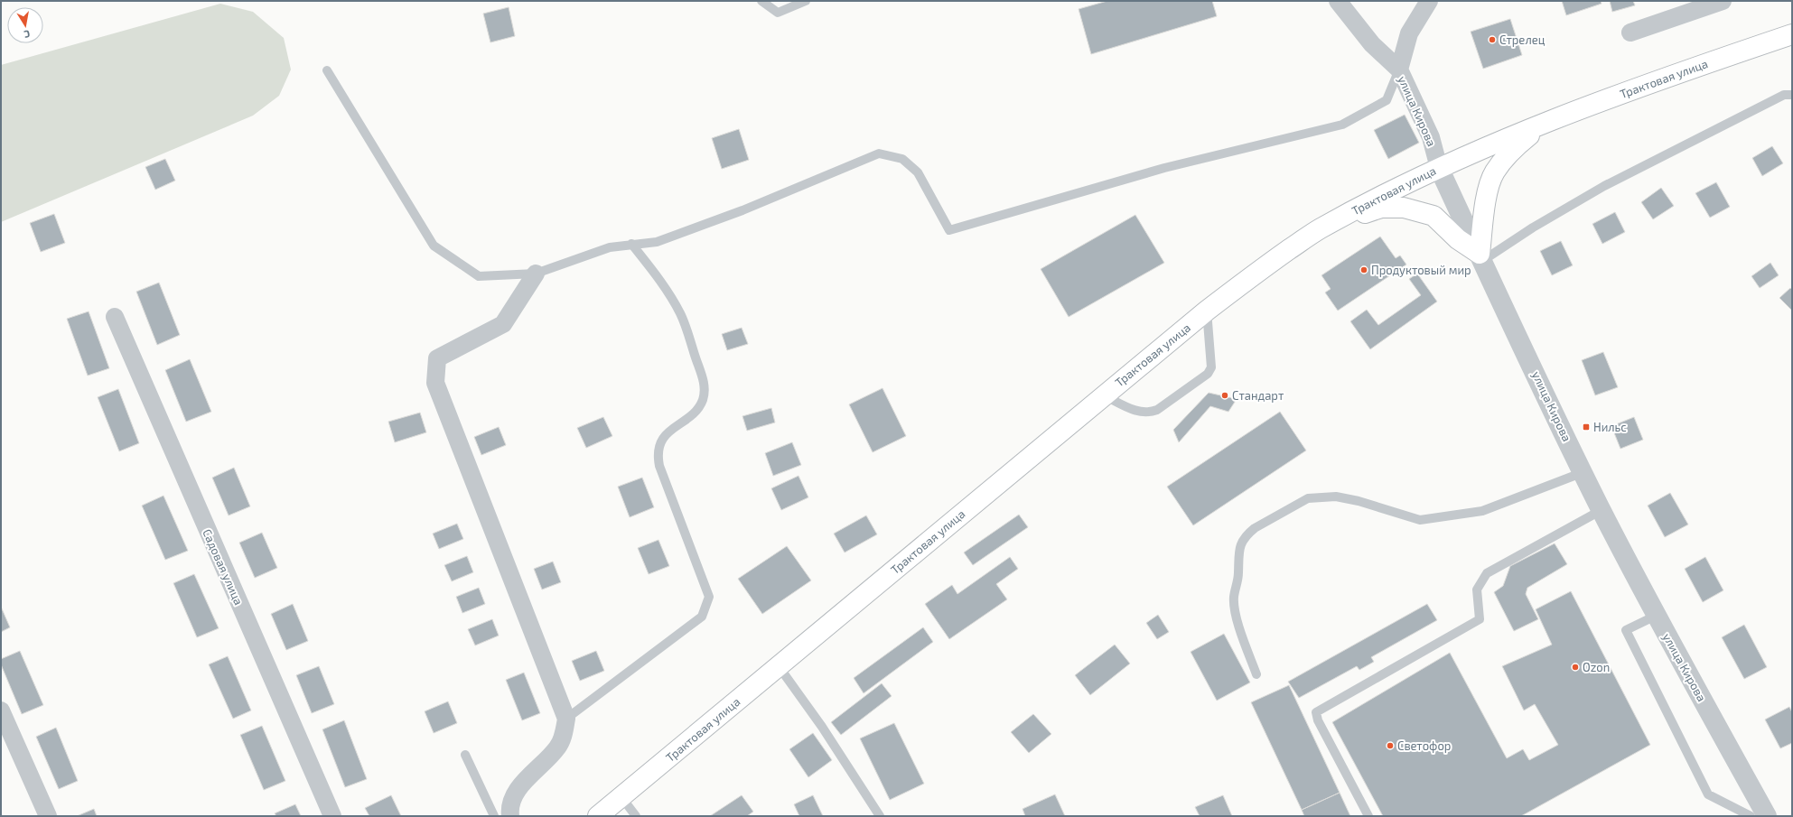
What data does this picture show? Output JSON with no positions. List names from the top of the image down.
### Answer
{
  "streets": {
    "highway": ["Трактовая улица"],
    "street": ["улица Кирова", "Садовая улица"]
  },
  "crossings": [
    ["Трактовая улица", "улица Кирова"]
  ],
  "places": {
    "other": [
      "Стрелец",
      "Продуктовый мир",
      "Стандарт",
      "Ozon",
      "Светофор"
    ],
    "transit": ["Нильс"]
  },
  "north": "bottom"
}
